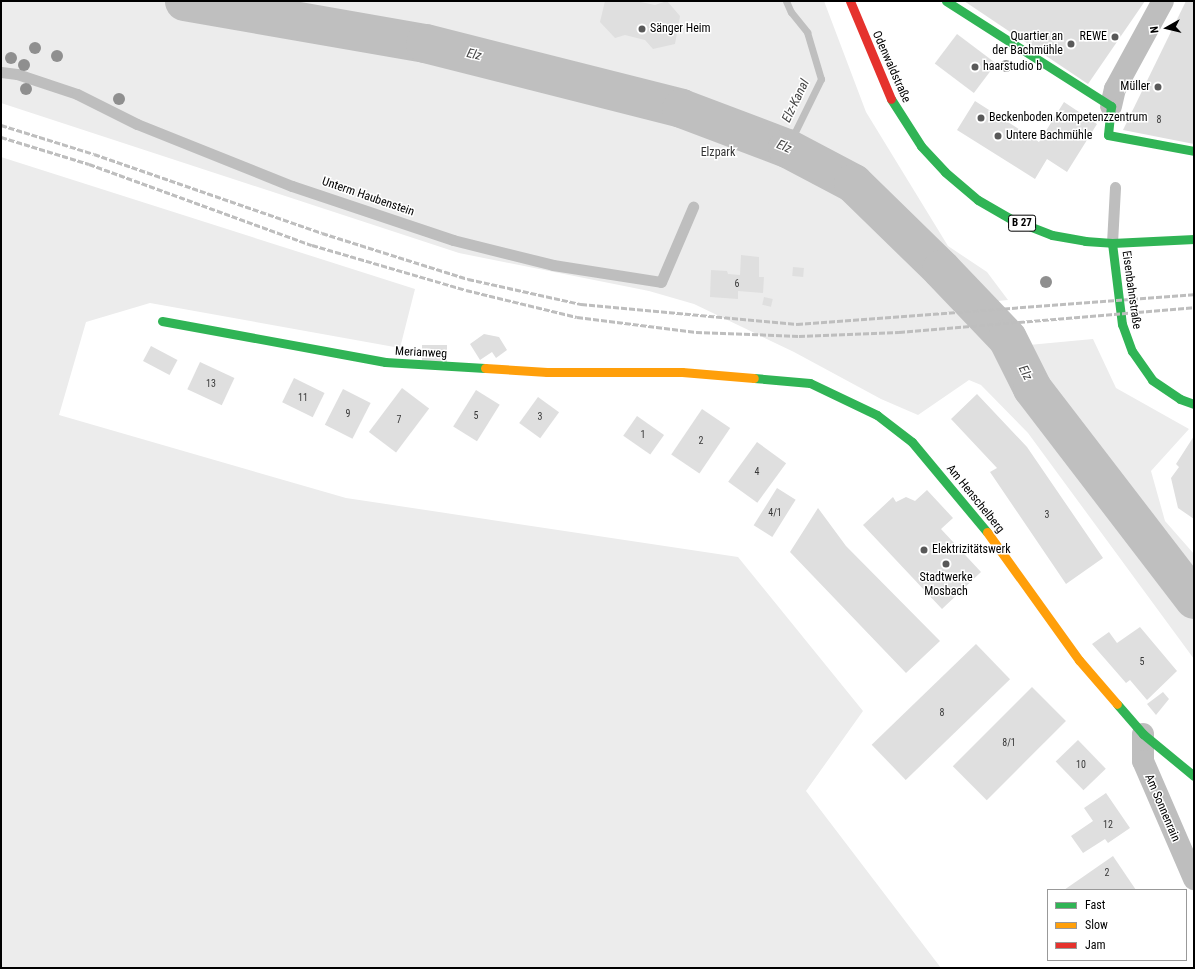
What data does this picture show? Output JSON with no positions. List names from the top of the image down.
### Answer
{
  "streets": {
    "street": [
      "Odenwaldstraße",
      "B 27",
      "Eisenbahnstraße",
      "Merianweg",
      "Am Henschelberg",
      "Am Sonnenrain"
    ],
    "lane": ["Unterm Haubenstein"]
  },
  "crossings": [
    ["Odenwaldstraße", "Eisenbahnstraße"],
    ["Merianweg", "Am Henschelberg"],
    ["Am Henschelberg", "Am Sonnenrain"]
  ],
  "water": ["Elz", "Elz-Kanal"],
  "parks": ["Elzpark"],
  "places": [
    "Sänger Heim",
    "REWE",
    "Quartier an der Bachmühle",
    "haarstudio b",
    "Müller",
    "Beckenboden Kompetenzzentrum",
    "Untere Bachmühle",
    "Elektrizitätswerk",
    "Stadtwerke Mosbach"
  ],
  "house_numbers": [
    "8",
    "6",
    "13",
    "11",
    "9",
    "5",
    "3",
    "7",
    "1",
    "2",
    "4",
    "4/1",
    "3",
    "5",
    "8",
    "8/1",
    "10",
    "12",
    "2"
  ],
  "legend": ["Fast", "Slow", "Jam"],
  "north": "left"
}
